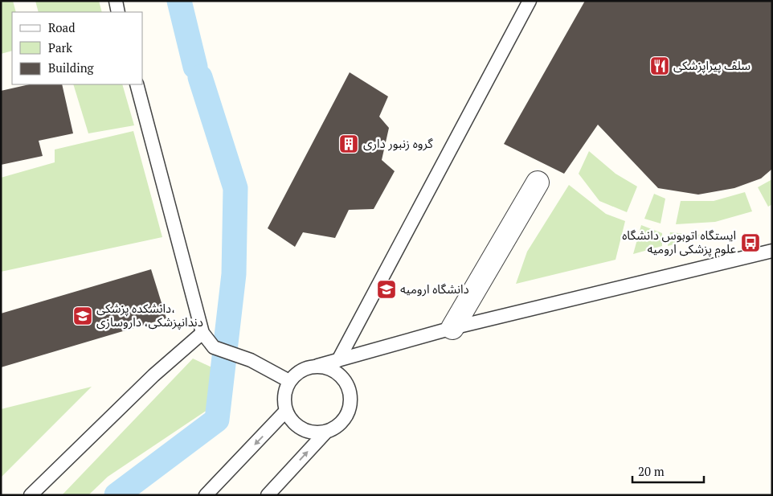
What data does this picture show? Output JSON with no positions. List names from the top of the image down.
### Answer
{
  "places": {
    "restaurant": ["سلف پیراپزشکی"],
    "building": ["گروه زنبور داری"],
    "bus stop": ["ایستگاه اتوبوس دانشگاه علوم پزشکی ارومیه"],
    "school or university": ["دانشگاه ارومیه", "دانشکده پزشکی، دندانپزشکی، داروسازی"]
  },
  "legend": ["Road", "Park", "Building"],
  "scale_bar": "20 m"
}
